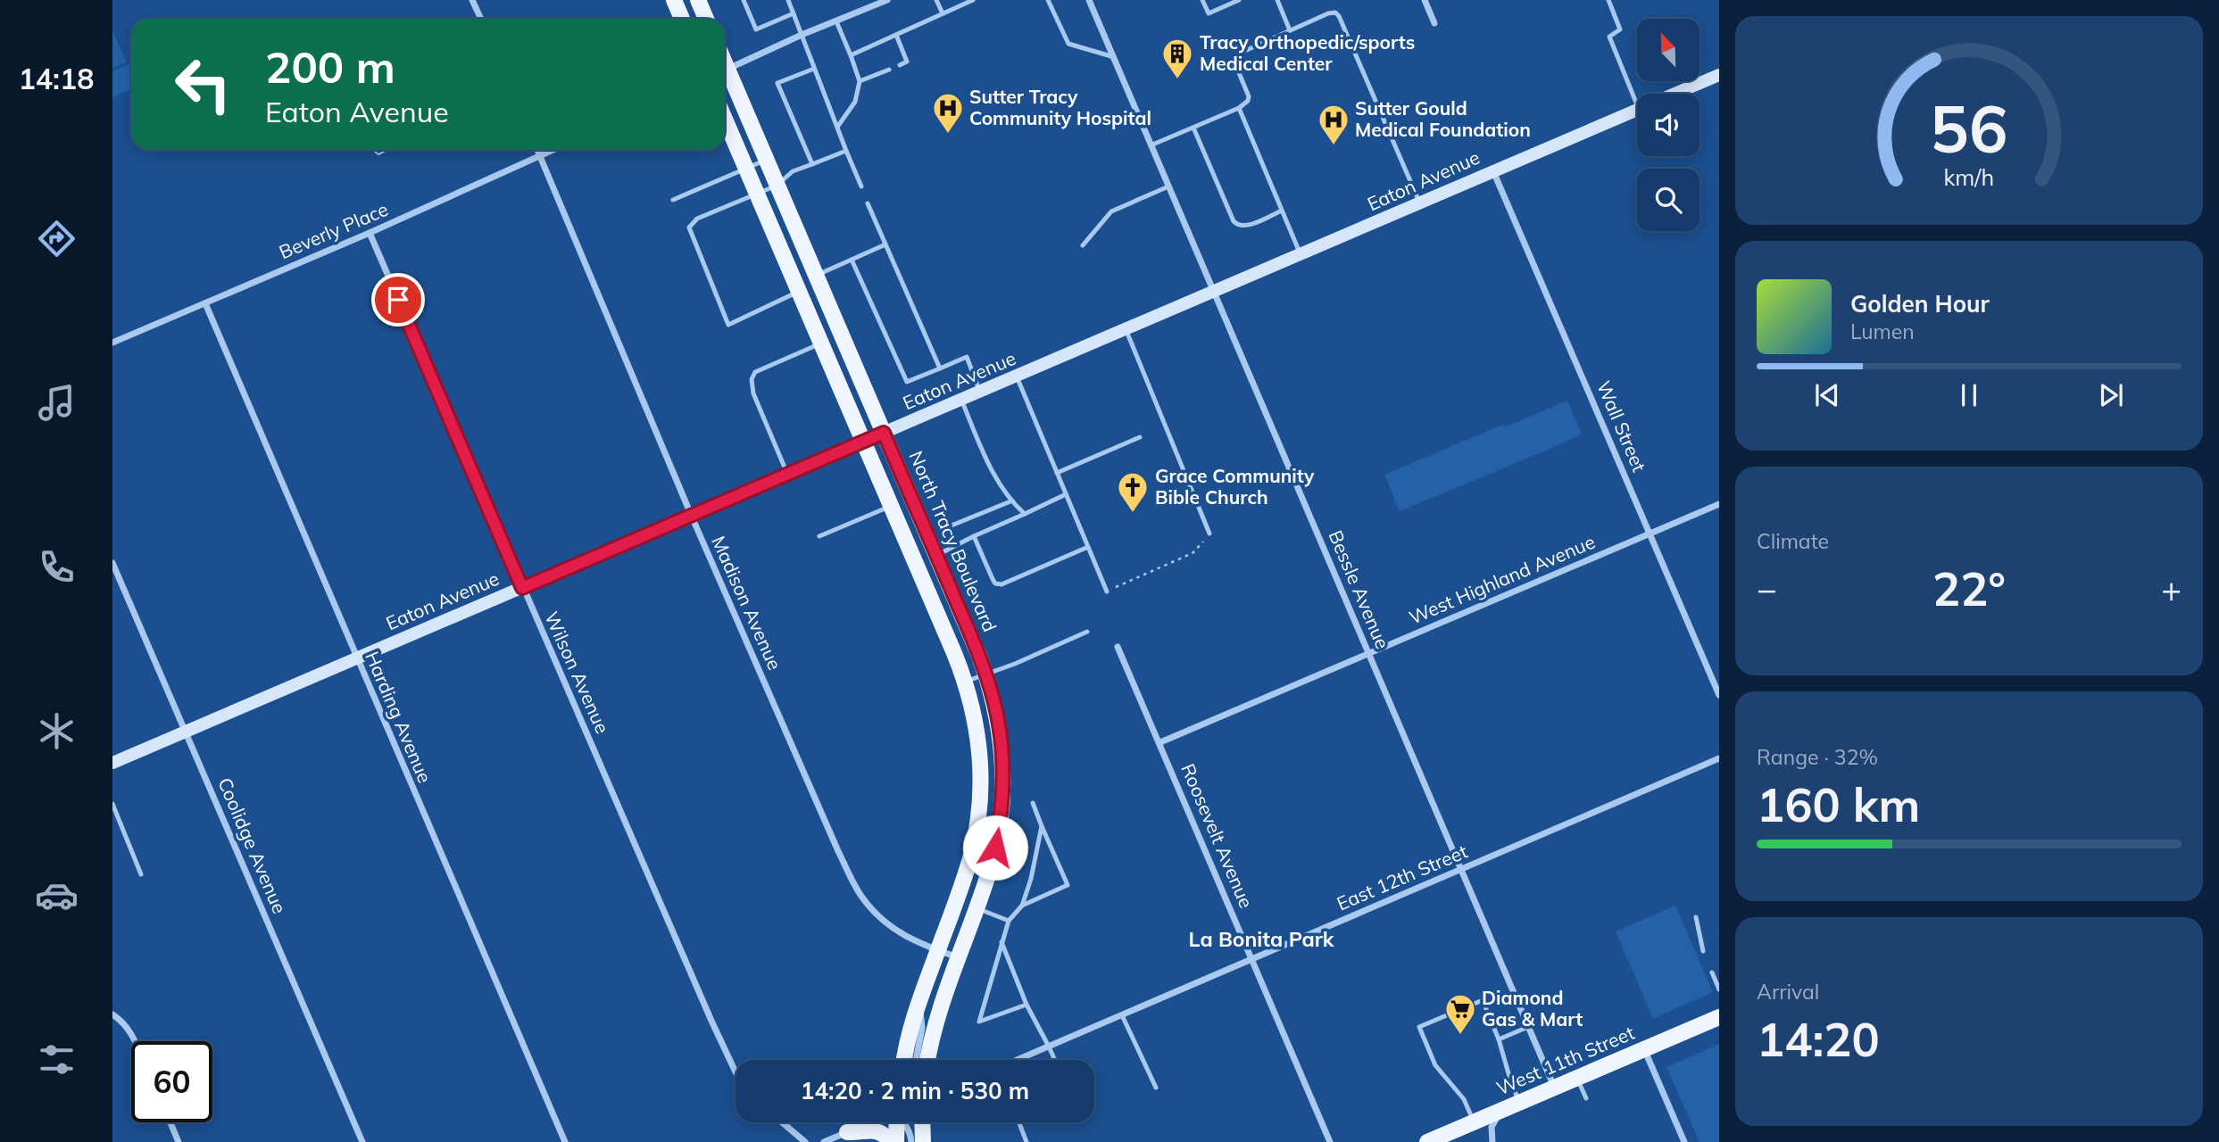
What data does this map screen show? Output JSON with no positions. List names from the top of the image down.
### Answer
{
  "streets": {
    "main road": ["North Tracy Boulevard", "West 11th Street"],
    "street": [
      "Eaton Avenue",
      "Beverly Place",
      "Wall Street",
      "West Highland Avenue",
      "Bessle Avenue",
      "Madison Avenue",
      "Wilson Avenue",
      "Harding Avenue",
      "Roosevelt Avenue",
      "Coolidge Avenue",
      "East 12th Street"
    ]
  },
  "crossings": [
    ["Eaton Avenue", "Wall Street"],
    ["Eaton Avenue", "North Tracy Boulevard"],
    ["Eaton Avenue", "Bessle Avenue"],
    ["Eaton Avenue", "Madison Avenue"],
    ["Eaton Avenue", "Wilson Avenue"],
    ["Eaton Avenue", "Harding Avenue"],
    ["Eaton Avenue", "Coolidge Avenue"],
    ["Beverly Place", "Madison Avenue"],
    ["Beverly Place", "Wilson Avenue"],
    ["Beverly Place", "Harding Avenue"],
    ["Wall Street", "West Highland Avenue"],
    ["North Tracy Boulevard", "Madison Avenue"],
    ["West Highland Avenue", "Bessle Avenue"],
    ["West Highland Avenue", "Roosevelt Avenue"],
    ["Bessle Avenue", "East 12th Street"],
    ["Bessle Avenue", "West 11th Street"],
    ["Roosevelt Avenue", "East 12th Street"]
  ],
  "districts": ["La Bonita Park"],
  "places": {
    "building": ["Tracy Orthopedic/sports Medical Center"],
    "hospital": ["Sutter Tracy Community Hospital", "Sutter Gould Medical Foundation"],
    "church": ["Grace Community Bible Church"],
    "supermarket": ["Diamond Gas & Mart"]
  },
  "north": "top left",
  "page": {
    "tabs": "14:18",
    "turn": ["200 m", "Eaton Avenue"],
    "song": ["Golden Hour", "Lumen"],
    "tile": [
      "Climate",
      ["Range · 32%", "160 km"],
      ["Arrival", "14:20"]
    ],
    "heat": ["−", "22°", "+"],
    "limit": "60",
    "trip": "14:20 · 2 min · 530 m",
    "gauge": ["56", "km/h"]
  }
}
